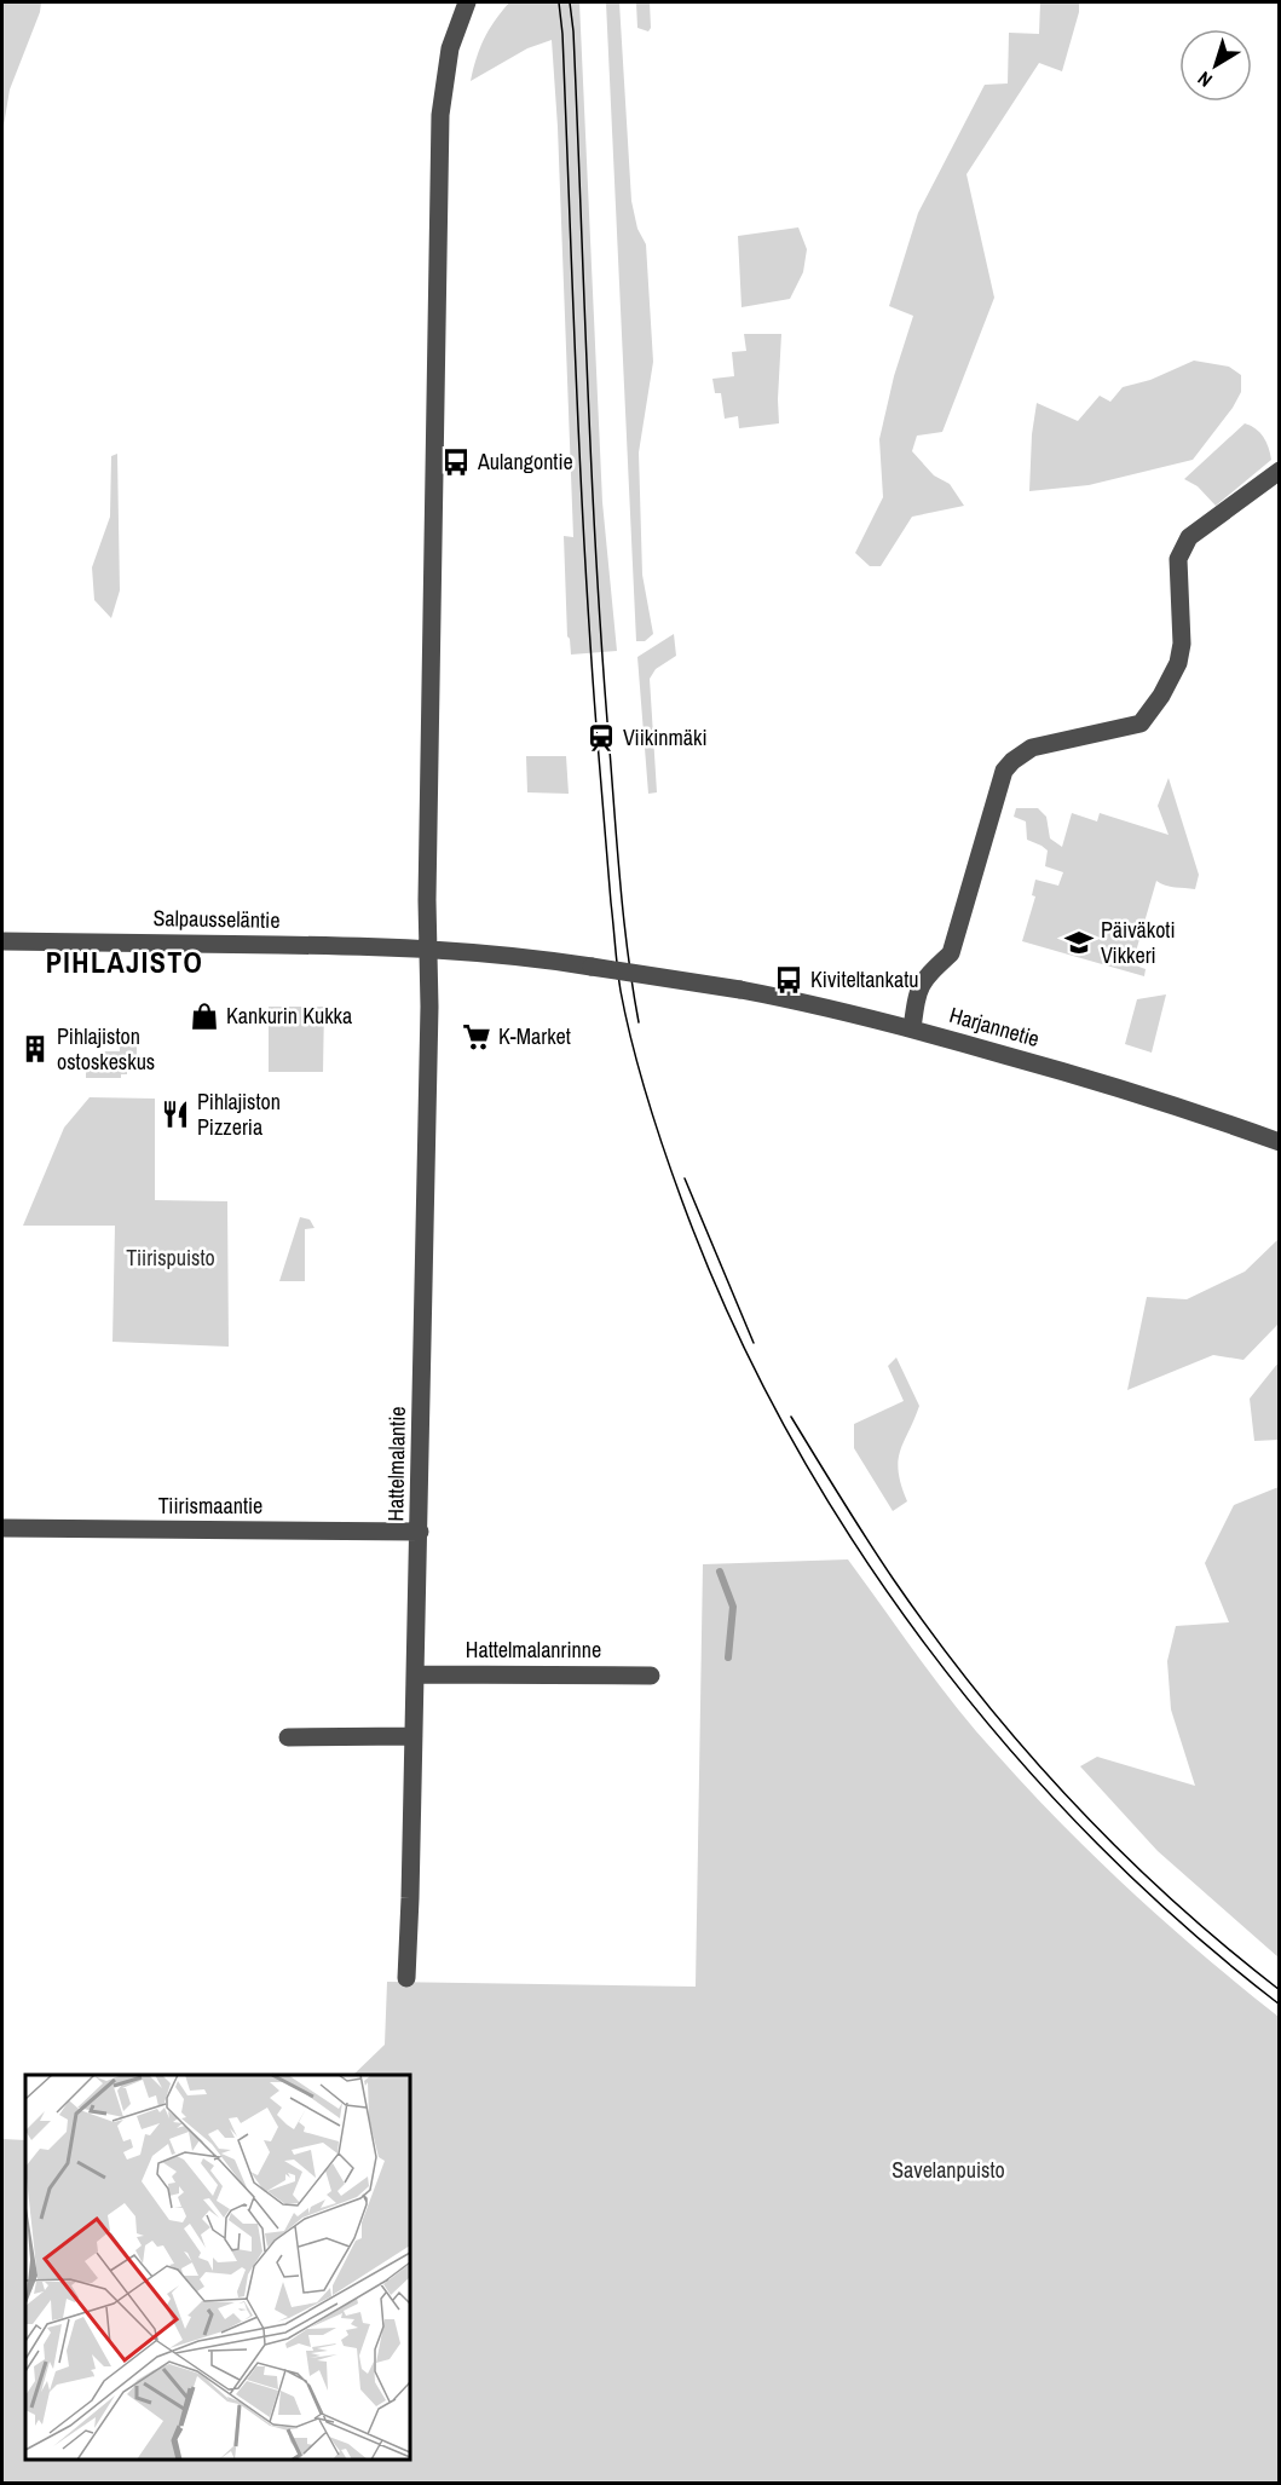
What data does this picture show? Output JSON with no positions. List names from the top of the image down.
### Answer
{
  "streets": {
    "street": [
      "Salpausseläntie",
      "Harjannetie",
      "Hattelmalantie",
      "Tiirismaantie",
      "Hattelmalanrinne"
    ]
  },
  "crossings": [
    ["Salpausseläntie", "Harjannetie"],
    ["Salpausseläntie", "Hattelmalantie"],
    ["Harjannetie", "Hattelmalantie"],
    ["Hattelmalantie", "Tiirismaantie"],
    ["Hattelmalantie", "Hattelmalanrinne"]
  ],
  "districts": ["PIHLAJISTO"],
  "parks": ["Tiirispuisto", "Savelanpuisto"],
  "places": {
    "bus stop": ["Aulangontie", "Kiviteltankatu"],
    "station": ["Viikinmäki"],
    "school or university": ["Päiväkoti Vikkeri"],
    "shop": ["Kankurin Kukka"],
    "supermarket": ["K-Market"],
    "building": ["Pihlajiston ostoskeskus"],
    "restaurant": ["Pihlajiston Pizzeria"]
  },
  "north": "bottom left"
}
